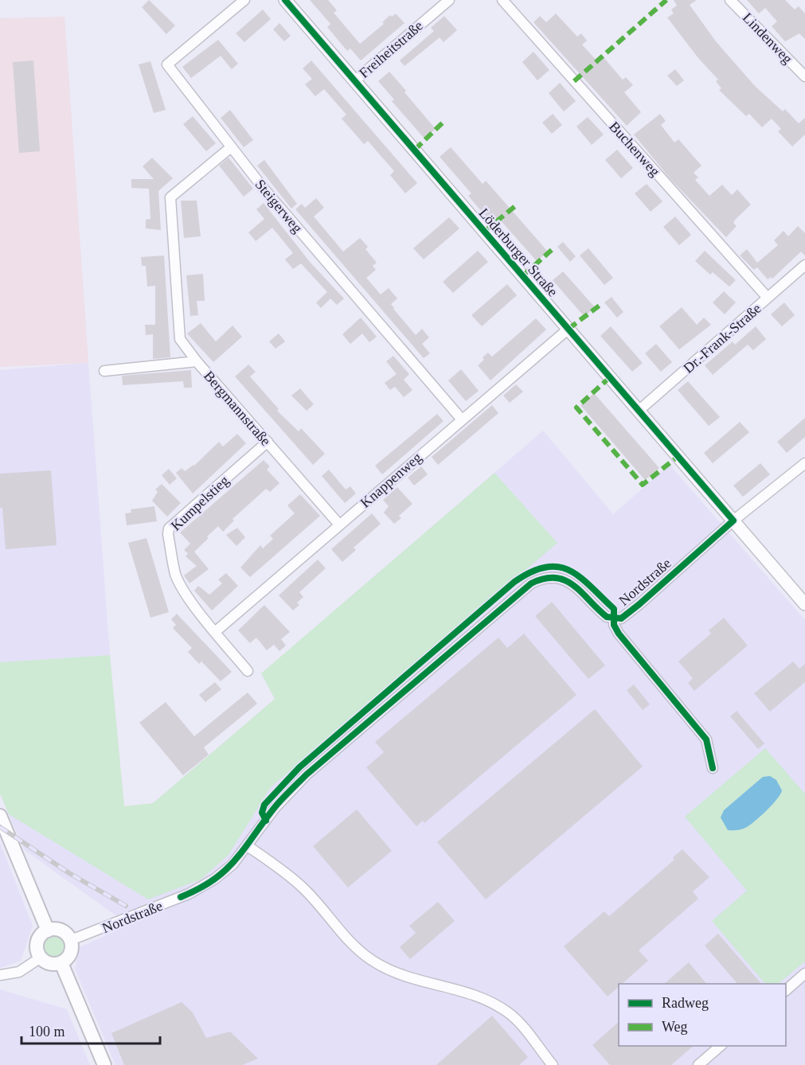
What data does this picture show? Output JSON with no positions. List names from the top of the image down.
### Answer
{
  "streets": {
    "street": [
      "Lindenweg",
      "Freiheitstraße",
      "Buchenweg",
      "Steigerweg",
      "Löderburger Straße",
      "Dr.-Frank-Straße",
      "Bergmannstraße",
      "Knappenweg",
      "Kumpelstieg",
      "Nordstraße"
    ]
  },
  "crossings": [
    ["Freiheitstraße", "Löderburger Straße"],
    ["Buchenweg", "Dr.-Frank-Straße"],
    ["Steigerweg", "Knappenweg"],
    ["Löderburger Straße", "Dr.-Frank-Straße"],
    ["Löderburger Straße", "Knappenweg"],
    ["Löderburger Straße", "Nordstraße"],
    ["Bergmannstraße", "Knappenweg"],
    ["Bergmannstraße", "Kumpelstieg"],
    ["Knappenweg", "Kumpelstieg"]
  ],
  "legend": ["Radweg", "Weg"],
  "scale_bar": "100 m"
}
